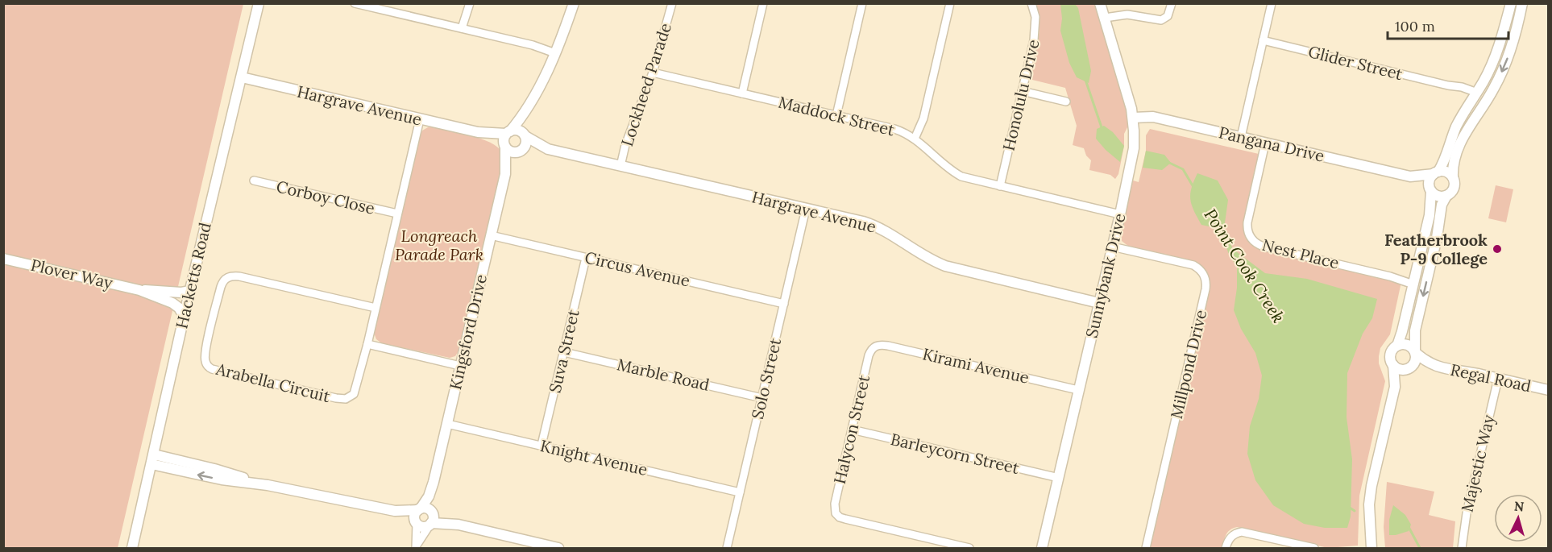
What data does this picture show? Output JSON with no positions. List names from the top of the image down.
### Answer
{
  "streets": {
    "street": [
      "Glider Street",
      "Lockheed Parade",
      "Honolulu Drive",
      "Hargrave Avenue",
      "Maddock Street",
      "Pangana Drive",
      "Corboy Close",
      "Nest Place",
      "Circus Avenue",
      "Plover Way",
      "Hacketts Road",
      "Sunnybank Drive",
      "Kingsford Drive",
      "Suva Street",
      "Millpond Drive",
      "Kirami Avenue",
      "Marble Road",
      "Regal Road",
      "Solo Street",
      "Arabella Circuit",
      "Halycon Street",
      "Barleycorn Street",
      "Knight Avenue",
      "Majestic Way"
    ]
  },
  "crossings": [
    ["Lockheed Parade", "Hargrave Avenue"],
    ["Lockheed Parade", "Maddock Street"],
    ["Honolulu Drive", "Maddock Street"],
    ["Hargrave Avenue", "Hacketts Road"],
    ["Hargrave Avenue", "Sunnybank Drive"],
    ["Hargrave Avenue", "Kingsford Drive"],
    ["Hargrave Avenue", "Solo Street"],
    ["Maddock Street", "Sunnybank Drive"],
    ["Pangana Drive", "Nest Place"],
    ["Pangana Drive", "Sunnybank Drive"],
    ["Circus Avenue", "Kingsford Drive"],
    ["Circus Avenue", "Suva Street"],
    ["Circus Avenue", "Solo Street"],
    ["Plover Way", "Hacketts Road"],
    ["Sunnybank Drive", "Millpond Drive"],
    ["Sunnybank Drive", "Kirami Avenue"],
    ["Sunnybank Drive", "Barleycorn Street"],
    ["Kingsford Drive", "Knight Avenue"],
    ["Suva Street", "Marble Road"],
    ["Suva Street", "Knight Avenue"],
    ["Kirami Avenue", "Halycon Street"],
    ["Marble Road", "Solo Street"],
    ["Regal Road", "Majestic Way"],
    ["Solo Street", "Knight Avenue"],
    ["Halycon Street", "Barleycorn Street"]
  ],
  "water": ["Point Cook Creek"],
  "parks": ["Longreach Parade Park"],
  "places": ["Featherbrook P-9 College"],
  "scale_bar": "100 m",
  "north": "top"
}
